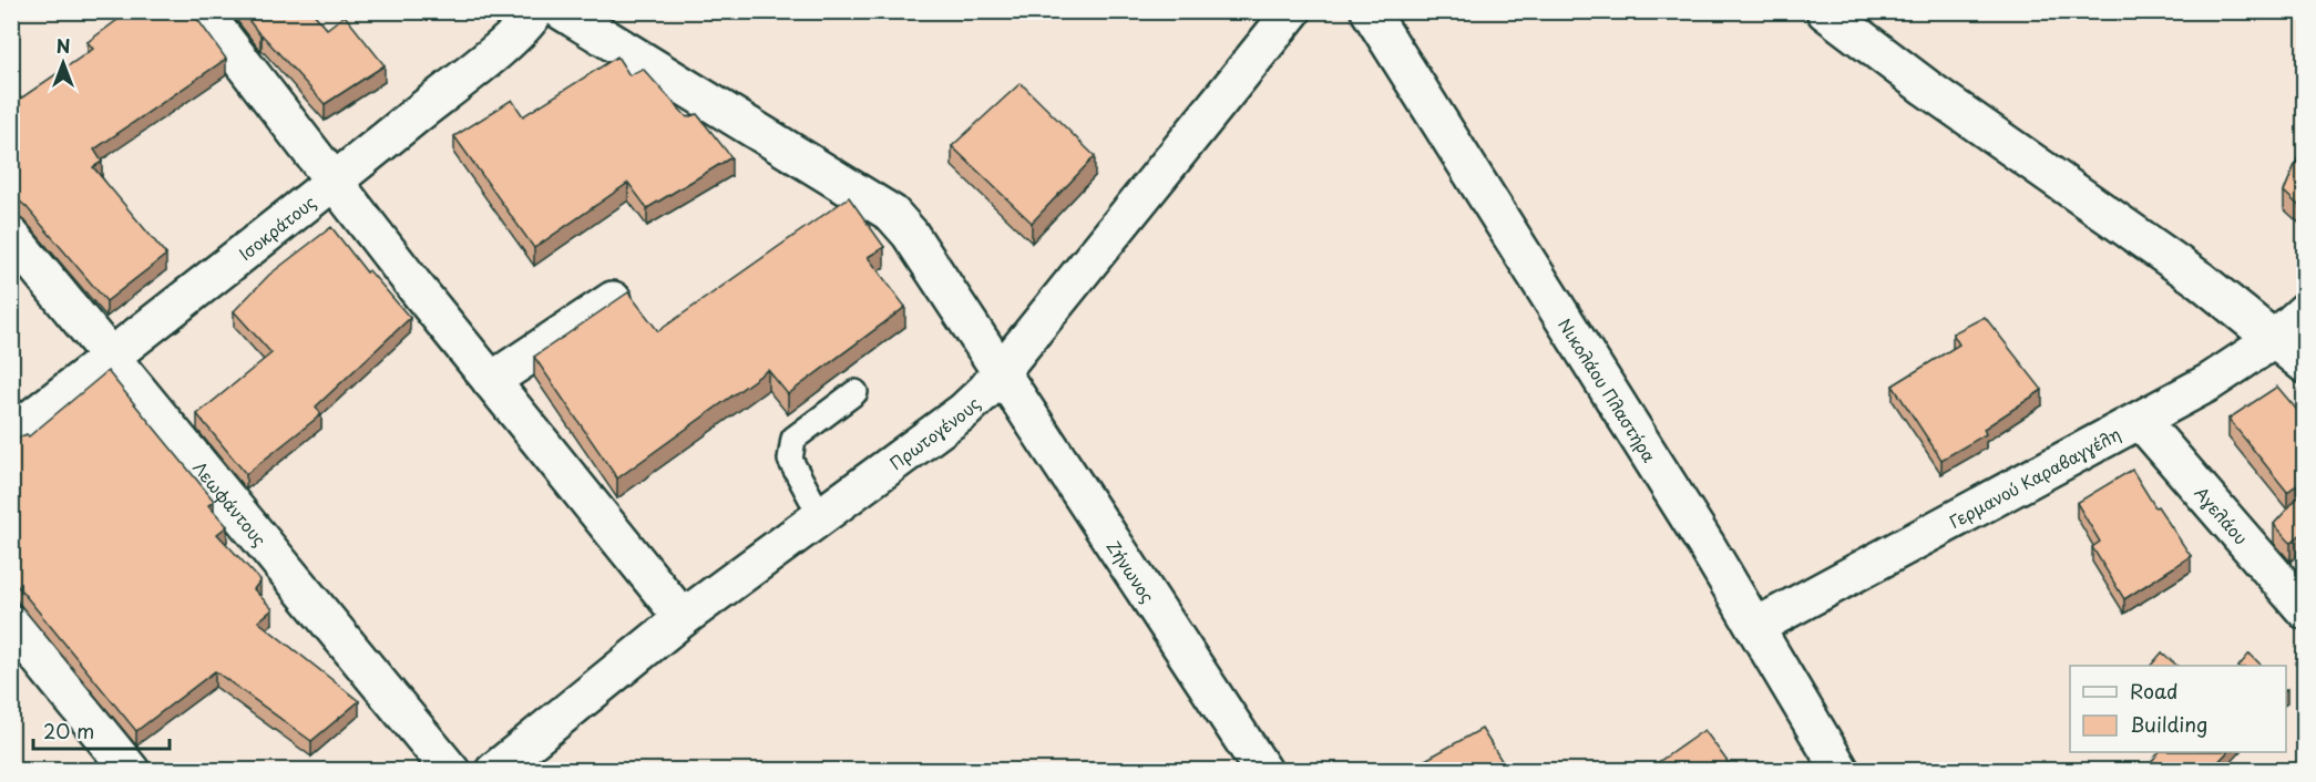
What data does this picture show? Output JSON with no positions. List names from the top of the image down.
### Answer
{
  "streets": {
    "street": [
      "Ισοκράτους",
      "Νικολάου Πλαστήρα",
      "Πρωτογένους",
      "Γερμανού Καραβαγγέλη",
      "Λεωφάντους",
      "Αγελάου",
      "Ζήνωνος"
    ]
  },
  "crossings": [
    ["Ισοκράτους", "Λεωφάντους"],
    ["Νικολάου Πλαστήρα", "Γερμανού Καραβαγγέλη"],
    ["Πρωτογένους", "Ζήνωνος"],
    ["Γερμανού Καραβαγγέλη", "Αγελάου"]
  ],
  "legend": ["Road", "Building"],
  "scale_bar": "20 m",
  "north": "top"
}
